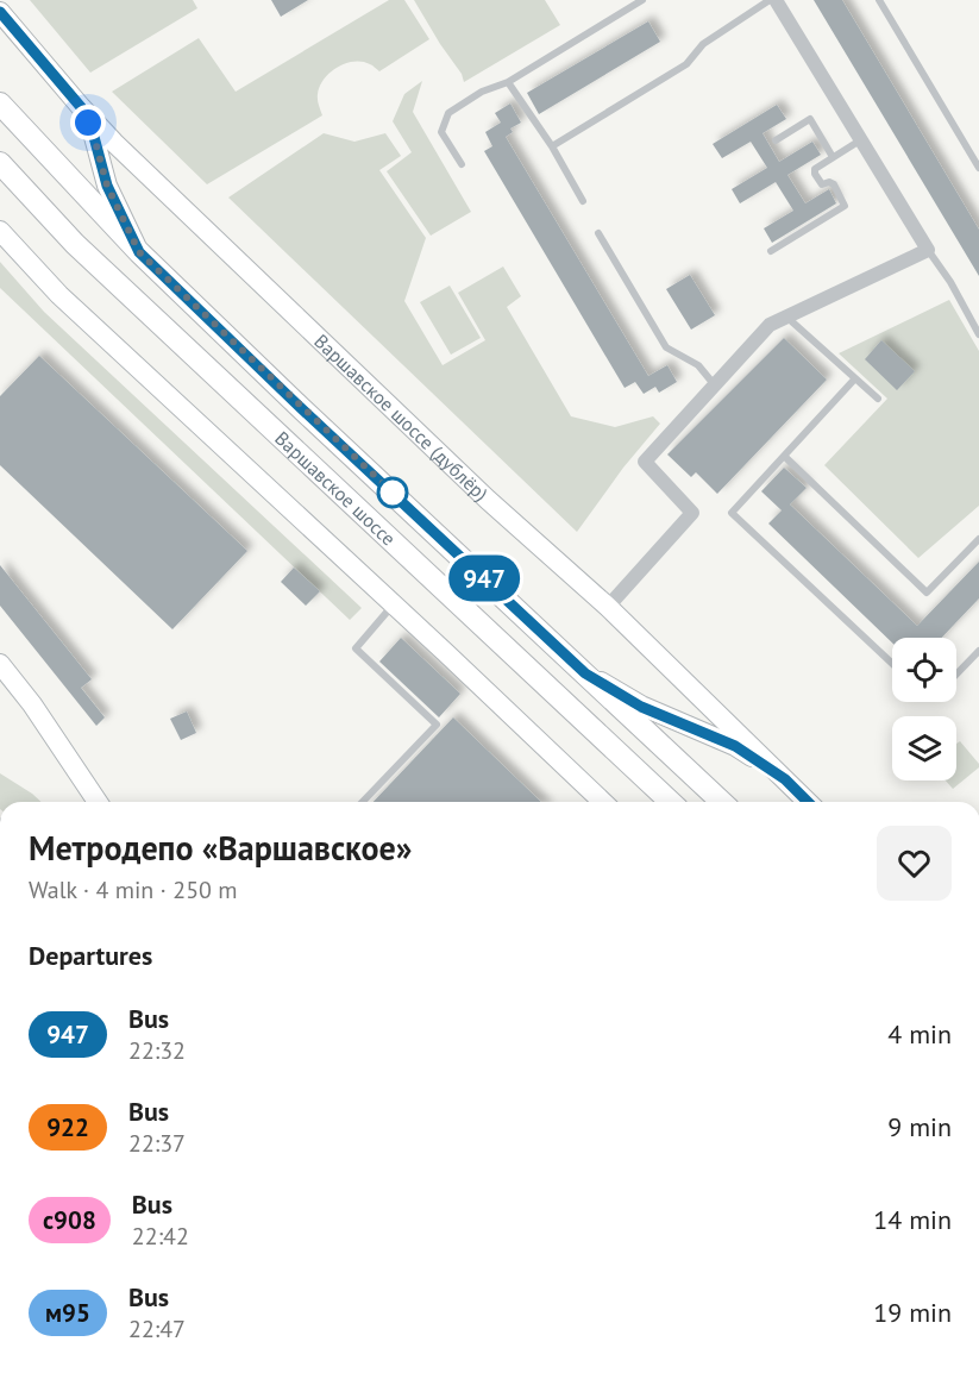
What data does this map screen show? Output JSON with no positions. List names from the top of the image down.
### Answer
{
  "streets": {
    "main road": ["Варшавское шоссе (дублёр)", "Варшавское шоссе"]
  },
  "lines": ["bus line 947"],
  "page": {
    "on_map": "947",
    "heading": [
      ["Метродепо «Варшавское»", "Walk · 4 min · 250 m"],
      "Departures"
    ],
    "list": [
      {
        "mark": "947",
        "name": "Bus",
        "note": "22:32",
        "value": "4 min"
      },
      {
        "mark": "922",
        "name": "Bus",
        "note": "22:37",
        "value": "9 min"
      },
      {
        "mark": "с908",
        "name": "Bus",
        "note": "22:42",
        "value": "14 min"
      },
      {
        "mark": "м95",
        "name": "Bus",
        "note": "22:47",
        "value": "19 min"
      }
    ]
  }
}
